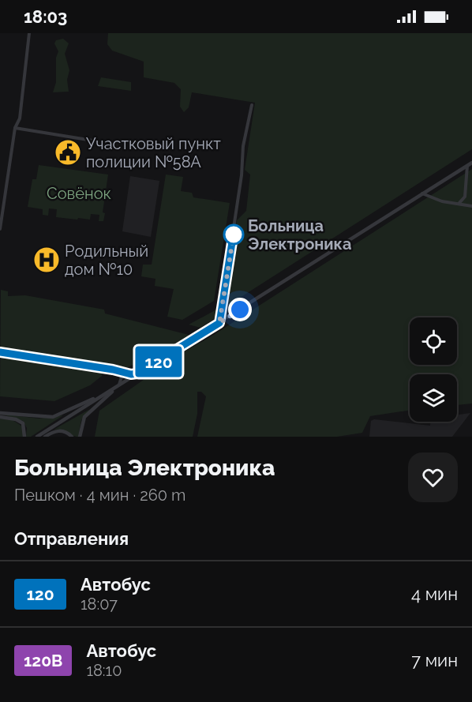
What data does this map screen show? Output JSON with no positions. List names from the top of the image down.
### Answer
{
  "parks": ["Совёнок"],
  "places": {
    "public building": ["Участковый пункт полиции №58А"],
    "other": ["Больница Электроника"],
    "hospital": ["Родильный дом №10"]
  },
  "lines": ["bus line 120"],
  "page": {
    "status": "18:03",
    "on_map": "120",
    "heading": [
      ["Больница Электроника", "Пешком · 4 мин · 260 m"],
      "Отправления"
    ],
    "list": [
      {
        "mark": "120",
        "name": "Автобус",
        "note": "18:07",
        "value": "4 мин"
      },
      {
        "mark": "120В",
        "name": "Автобус",
        "note": "18:10",
        "value": "7 мин"
      }
    ]
  }
}
